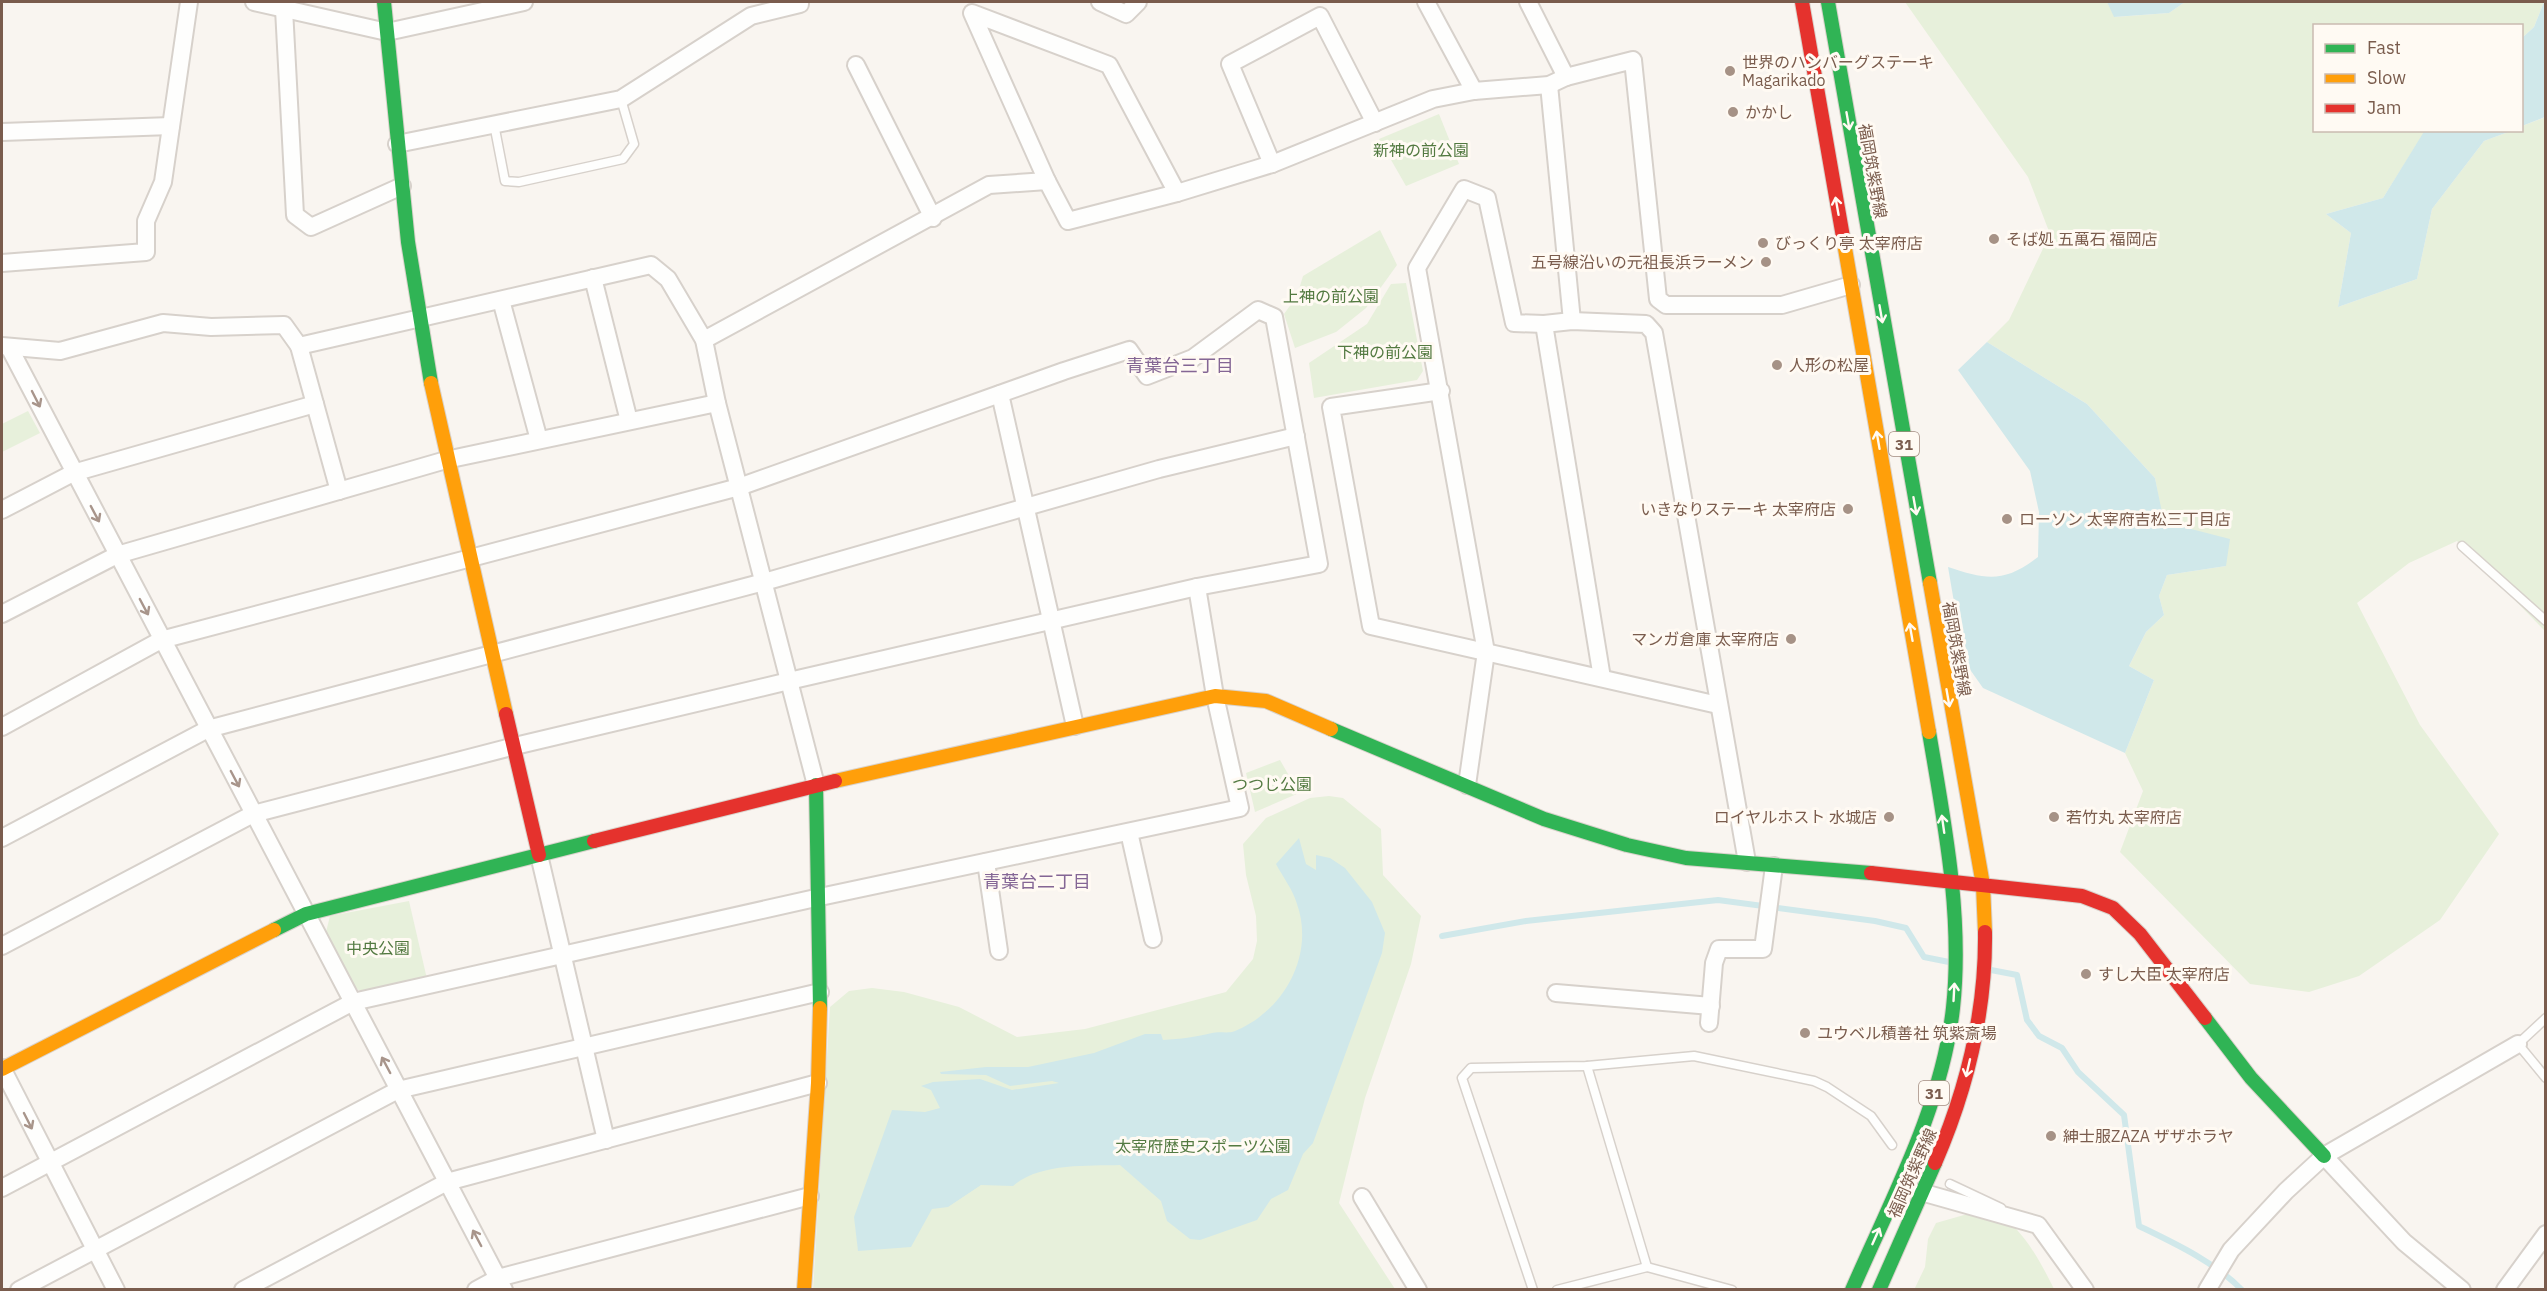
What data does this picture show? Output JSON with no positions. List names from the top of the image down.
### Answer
{
  "streets": {
    "street": ["福岡筑紫野線", "31"]
  },
  "districts": ["青葉台三丁目", "青葉台二丁目"],
  "parks": [
    "新神の前公園",
    "上神の前公園",
    "下神の前公園",
    "つつじ公園",
    "中央公園",
    "太宰府歴史スポーツ公園"
  ],
  "places": [
    "世界のハンバーグステーキ Magarikado",
    "かかし",
    "そば処 五萬石 福岡店",
    "びっくり亭 太宰府店",
    "五号線沿いの元祖長浜ラーメン",
    "人形の松屋",
    "いきなりステーキ 太宰府店",
    "ローソン 太宰府吉松三丁目店",
    "マンガ倉庫 太宰府店",
    "ロイヤルホスト 水城店",
    "若竹丸 太宰府店",
    "すし大臣 太宰府店",
    "ユウベル積善社 筑紫斎場",
    "紳士服ZAZA ザザホラヤ"
  ],
  "legend": ["Fast", "Slow", "Jam"]
}
